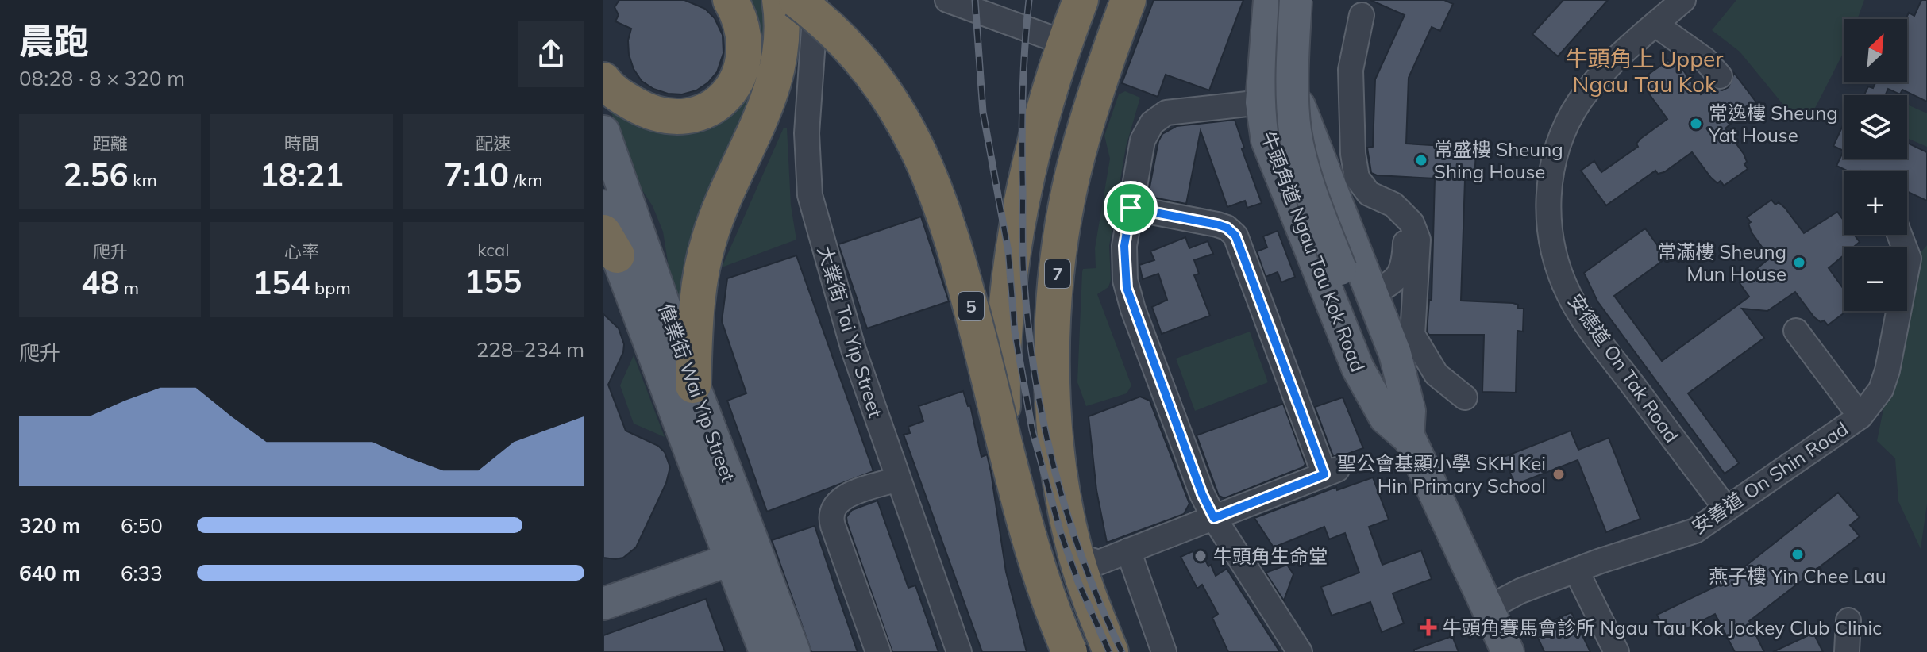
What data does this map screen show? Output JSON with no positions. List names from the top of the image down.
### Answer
{
  "streets": {
    "highway": ["7", "5"],
    "main road": ["牛頭角道 Ngau Tau Kok Road", "偉業街 Wai Yip Street"],
    "street": ["大業街 Tai Yip Street", "安德道 On Tak Road", "安善道 On Shin Road"]
  },
  "crossings": [
    ["牛頭角道 Ngau Tau Kok Road", "安善道 On Shin Road"],
    ["5", "大業街 Tai Yip Street"],
    ["安德道 On Tak Road", "安善道 On Shin Road"]
  ],
  "districts": ["牛頭角上 Upper Ngau Tau Kok"],
  "places": {
    "other": [
      "常逸樓 Sheung Yat House",
      "常盛樓 Sheung Shing House",
      "常滿樓 Sheung Mun House",
      "聖公會基顯小學 SKH Kei Hin Primary School",
      "燕子樓 Yin Chee Lau",
      "牛頭角生命堂"
    ],
    "health": ["牛頭角賽馬會診所 Ngau Tau Kok Jockey Club Clinic"]
  },
  "north": "top right",
  "page": {
    "heading": ["晨跑", "08:28 · 8 × 320 m"],
    "map_buttons": ["+", "−"],
    "stats": [
      ["距離", "2.56 km"],
      ["時間", "18:21"],
      ["配速", "7:10 /km"],
      ["爬升", "48 m"],
      ["心率", "154 bpm"],
      ["kcal", "155"]
    ],
    "chart": ["爬升", "228–234 m"],
    "list": [
      {
        "name": "320 m",
        "note": "6:50"
      },
      {
        "name": "640 m",
        "note": "6:33"
      }
    ]
  }
}
